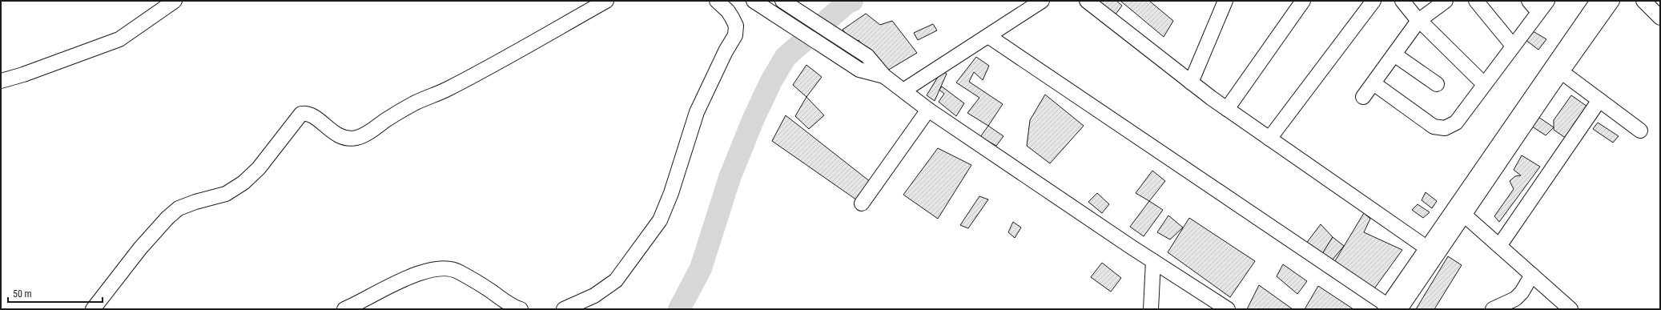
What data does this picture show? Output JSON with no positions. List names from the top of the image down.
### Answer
{
  "scale_bar": "50 m"
}
